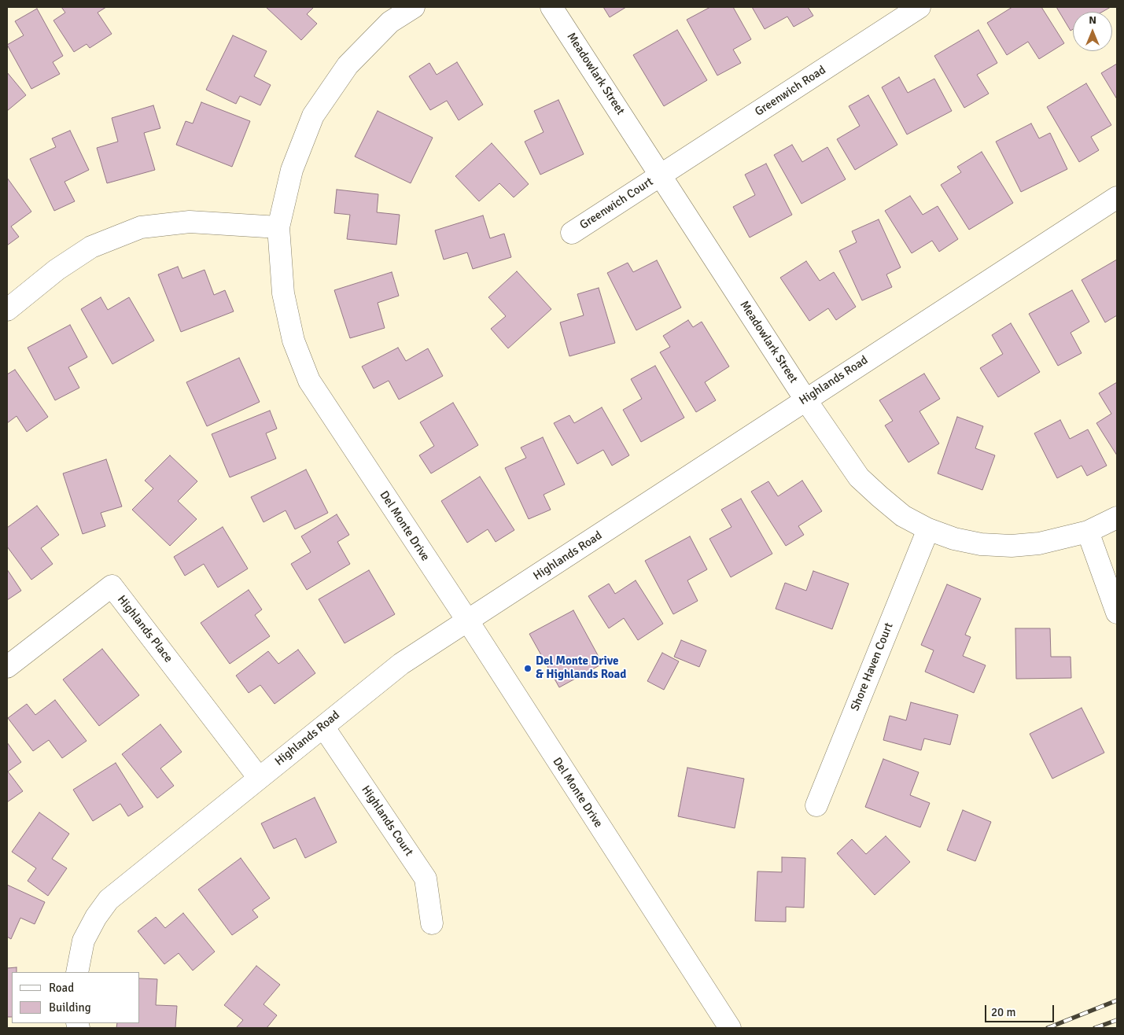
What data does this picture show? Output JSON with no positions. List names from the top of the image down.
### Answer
{
  "streets": {
    "street": [
      "Meadowlark Street",
      "Greenwich Road",
      "Greenwich Court",
      "Highlands Road",
      "Del Monte Drive",
      "Highlands Place",
      "Shore Haven Court",
      "Highlands Court"
    ]
  },
  "crossings": [
    ["Meadowlark Street", "Greenwich Road"],
    ["Meadowlark Street", "Greenwich Court"],
    ["Meadowlark Street", "Highlands Road"],
    ["Meadowlark Street", "Shore Haven Court"],
    ["Greenwich Road", "Greenwich Court"],
    ["Highlands Road", "Del Monte Drive"],
    ["Highlands Road", "Highlands Place"],
    ["Highlands Road", "Highlands Court"]
  ],
  "places": ["Del Monte Drive & Highlands Road"],
  "legend": ["Road", "Building"],
  "scale_bar": "20 m",
  "north": "top"
}
